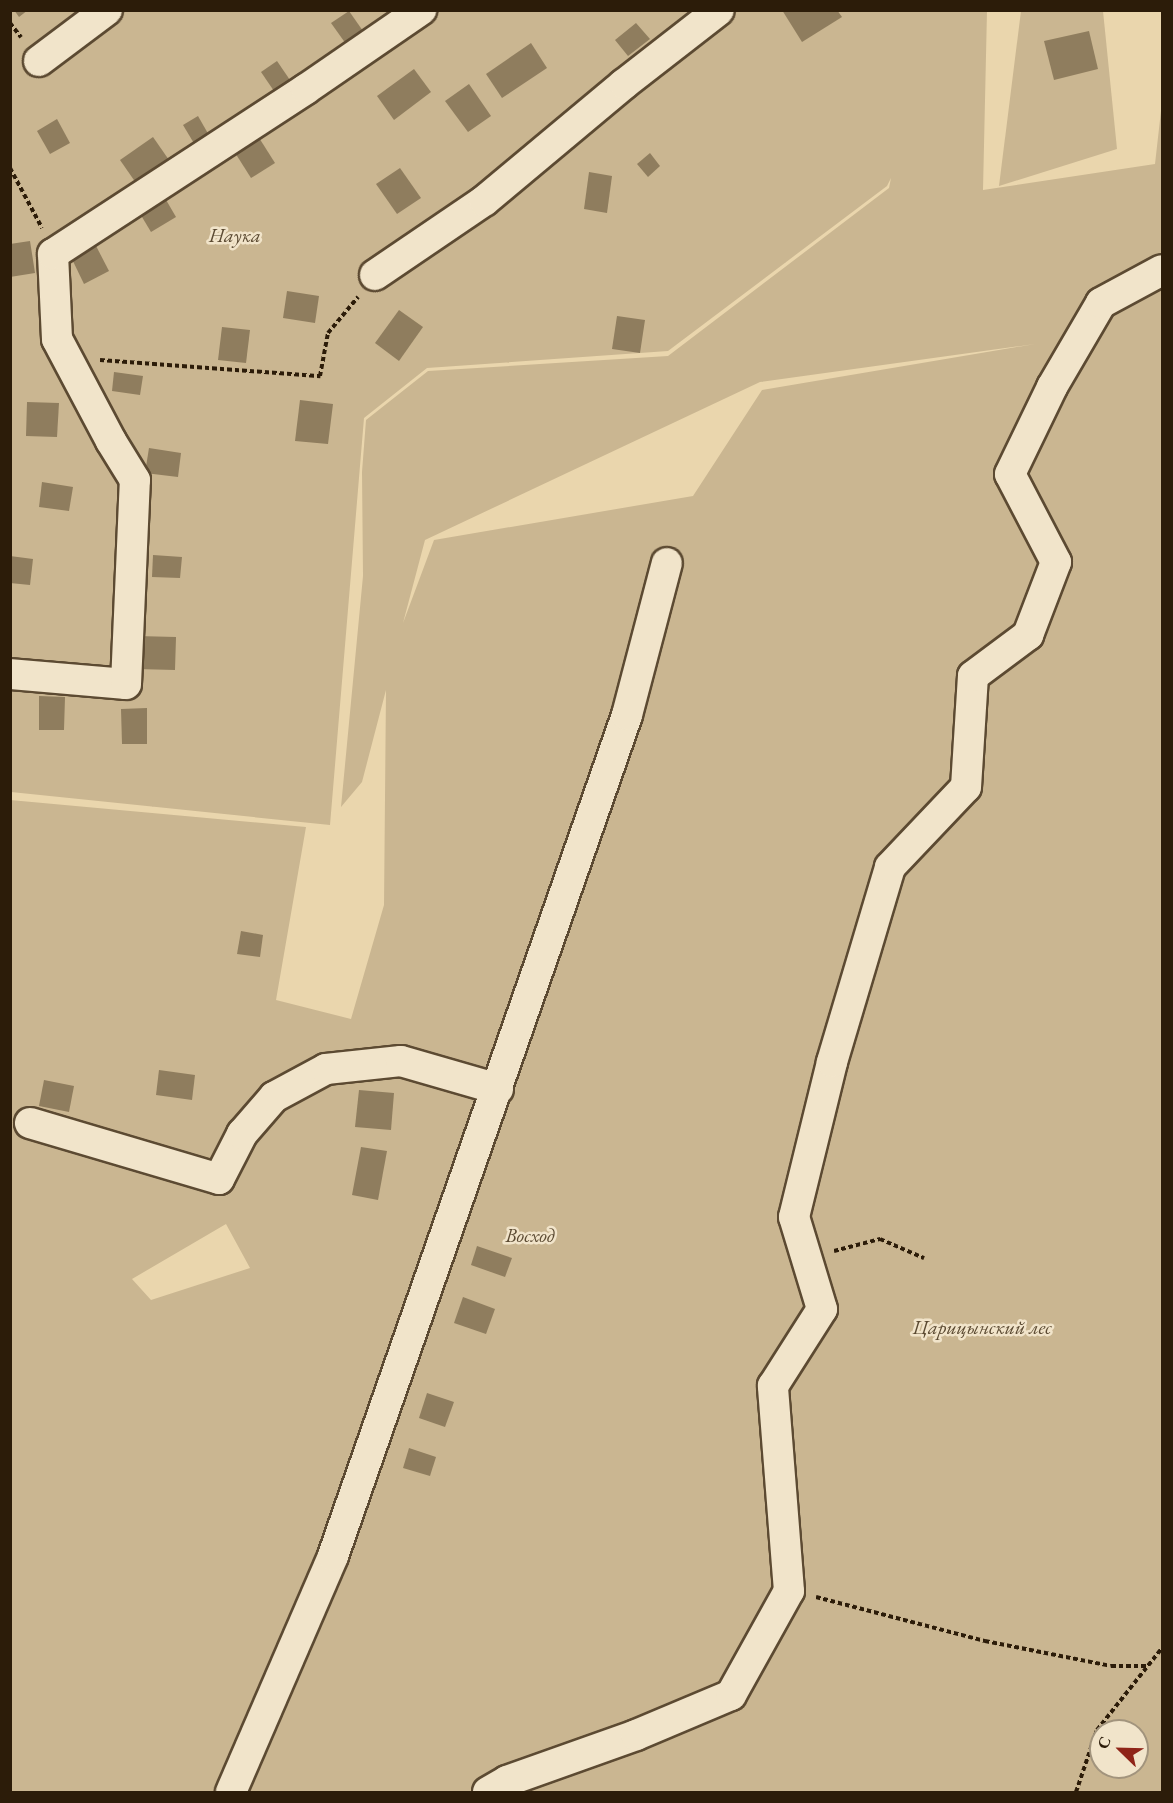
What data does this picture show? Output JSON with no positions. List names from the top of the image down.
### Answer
{
  "parks": ["Наука", "Восход", "Царицынский лес"],
  "north": "top left"
}
